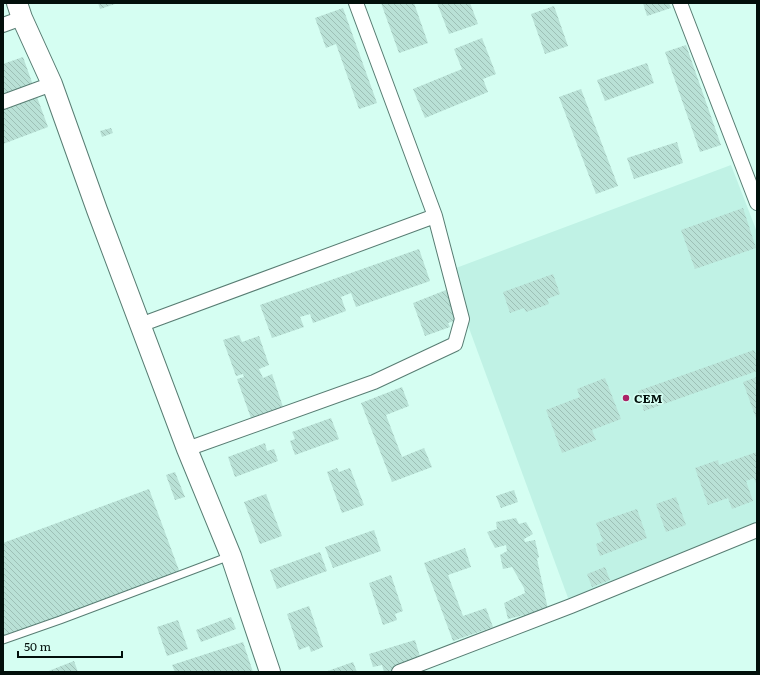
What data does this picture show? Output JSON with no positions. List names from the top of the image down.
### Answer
{
  "places": ["CEM"],
  "scale_bar": "50 m"
}
